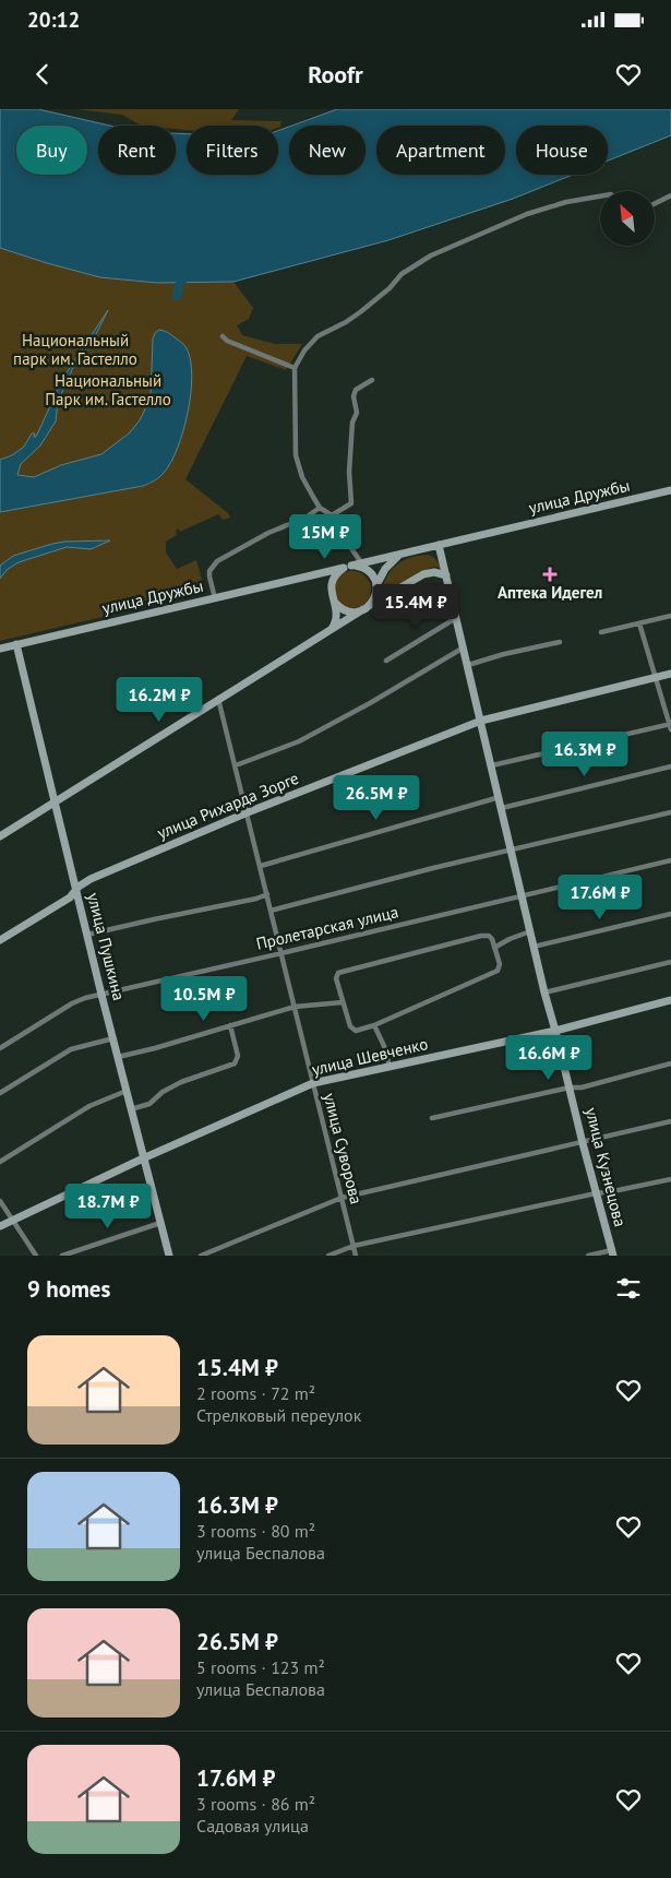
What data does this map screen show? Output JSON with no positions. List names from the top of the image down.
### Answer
{
  "streets": {
    "street": [
      "улица Дружбы",
      "улица Рихарда Зорге",
      "Пролетарская улица",
      "улица Пушкина",
      "улица Шевченко",
      "улица Суворова",
      "улица Кузнецова"
    ]
  },
  "crossings": [
    ["улица Дружбы", "улица Пушкина"],
    ["улица Дружбы", "улица Кузнецова"],
    ["улица Рихарда Зорге", "улица Пушкина"],
    ["улица Рихарда Зорге", "улица Суворова"],
    ["улица Рихарда Зорге", "улица Кузнецова"],
    ["Пролетарская улица", "улица Пушкина"],
    ["Пролетарская улица", "улица Суворова"],
    ["Пролетарская улица", "улица Кузнецова"],
    ["улица Пушкина", "улица Шевченко"],
    ["улица Шевченко", "улица Суворова"],
    ["улица Шевченко", "улица Кузнецова"]
  ],
  "parks": ["Национальный парк им. Гастелло", "Национальный Парк им. Гастелло"],
  "places": {
    "health": ["Аптека Идегел"]
  },
  "north": "top left",
  "page": {
    "status": "20:12",
    "header": "Roofr",
    "chip": [
      "Buy",
      "Rent",
      "Filters",
      "New",
      "Apartment",
      "House"
    ],
    "price": [
      "15M ₽",
      "15.4M ₽",
      "16.2M ₽",
      "16.3M ₽",
      "26.5M ₽",
      "17.6M ₽",
      "10.5M ₽",
      "16.6M ₽",
      "18.7M ₽"
    ],
    "heading": "9 homes",
    "list": [
      {
        "name": "15.4M ₽",
        "note": "2 rooms · 72 m² · Стрелковый переулок"
      },
      {
        "name": "16.3M ₽",
        "note": "3 rooms · 80 m² · улица Беспалова"
      },
      {
        "name": "26.5M ₽",
        "note": "5 rooms · 123 m² · улица Беспалова"
      },
      {
        "name": "17.6M ₽",
        "note": "3 rooms · 86 m² · Садовая улица"
      }
    ]
  }
}
